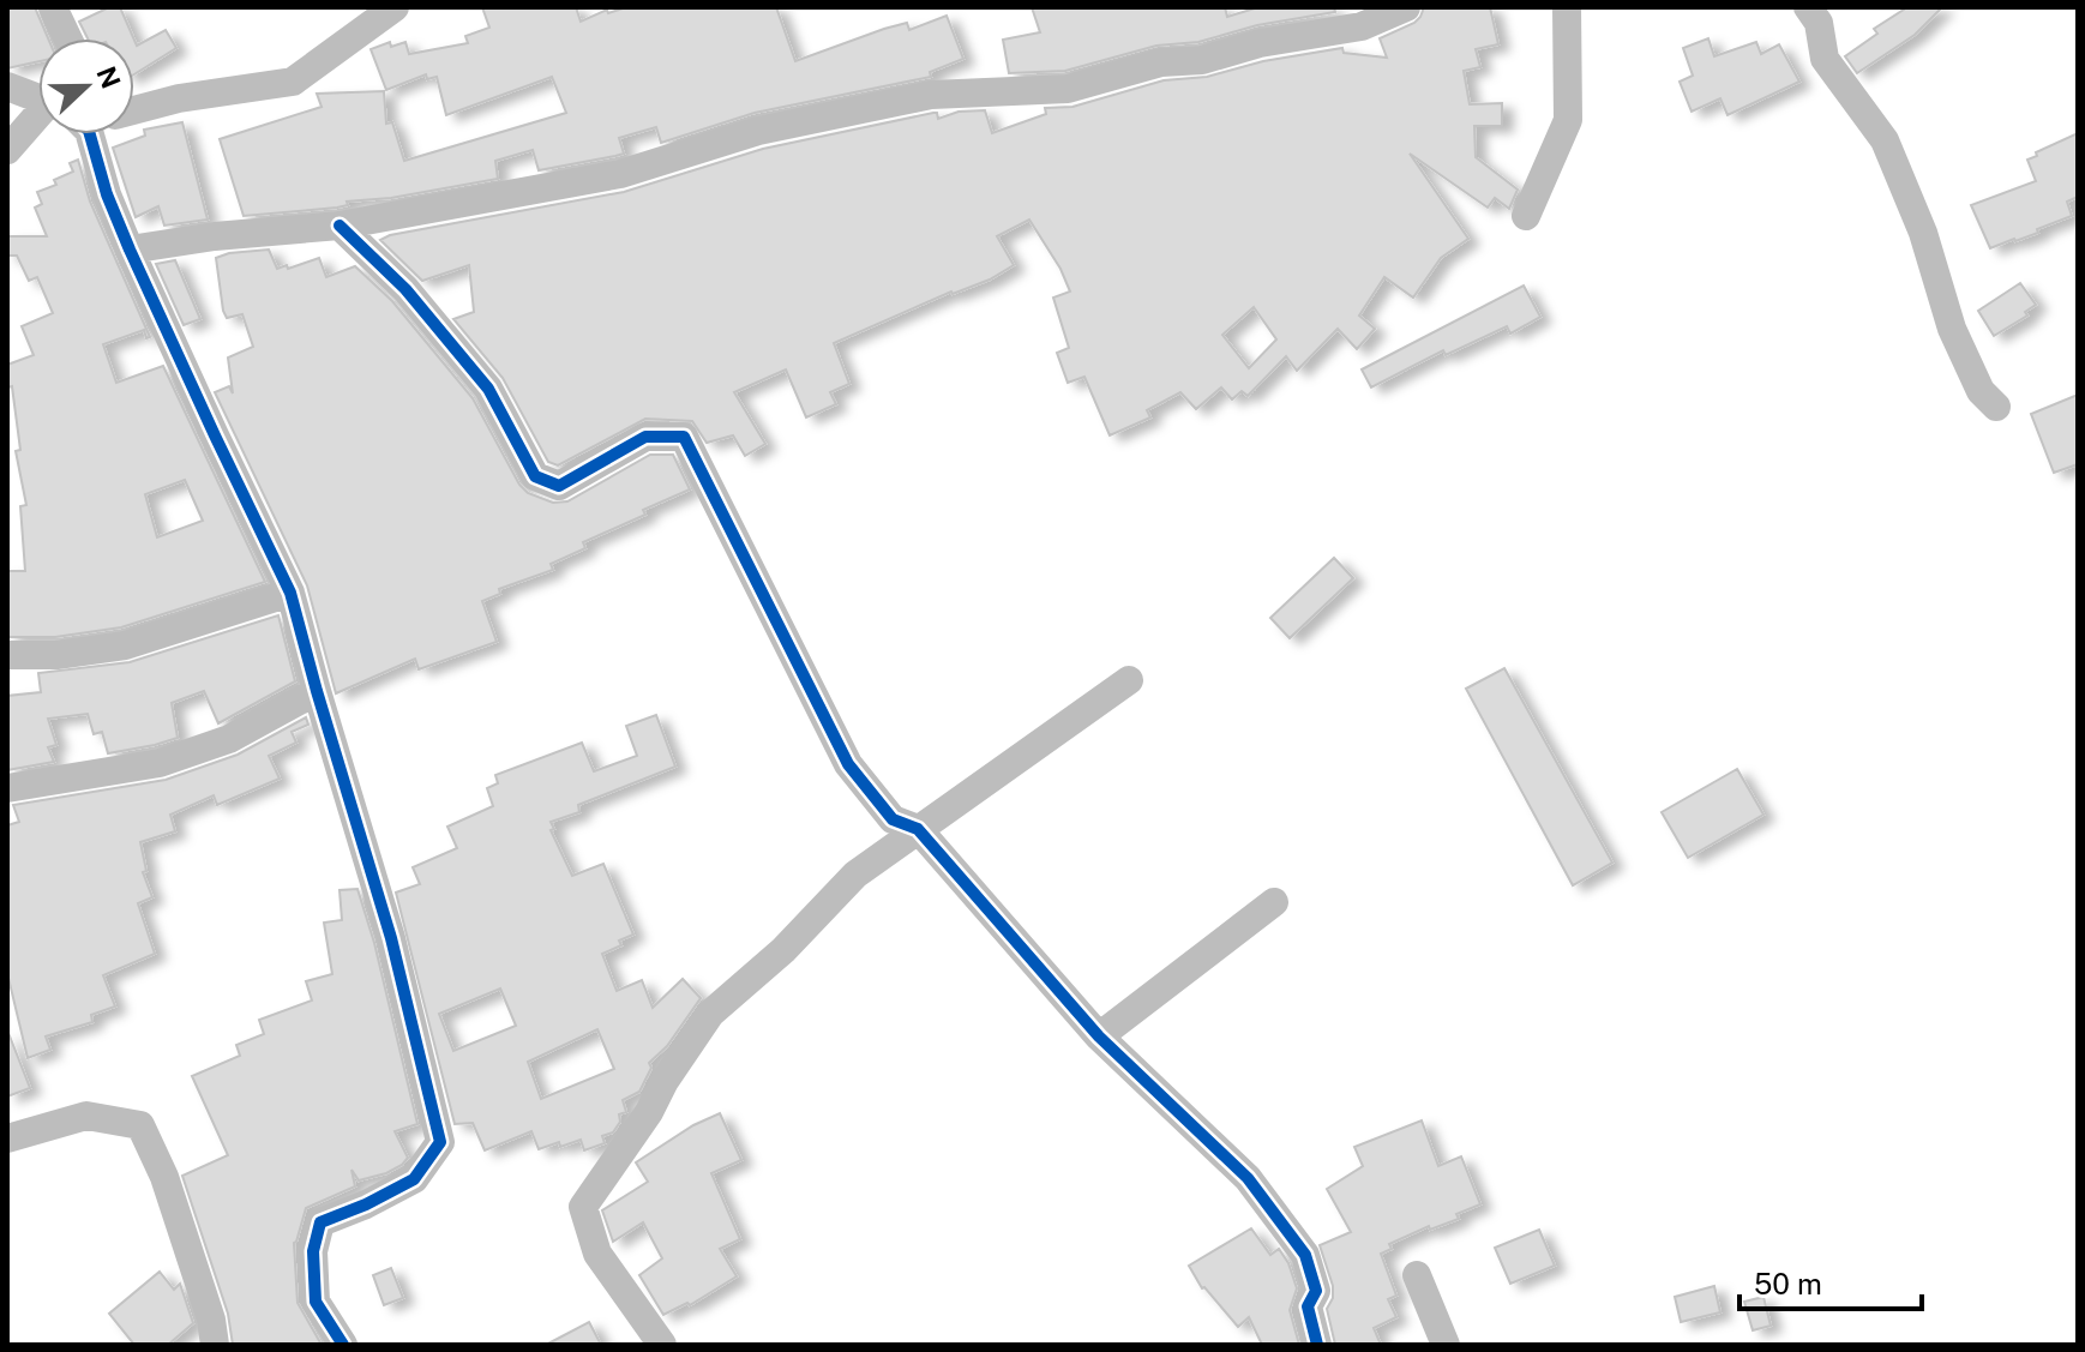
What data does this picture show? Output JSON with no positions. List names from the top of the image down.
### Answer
{
  "scale_bar": "50 m",
  "north": "right"
}
